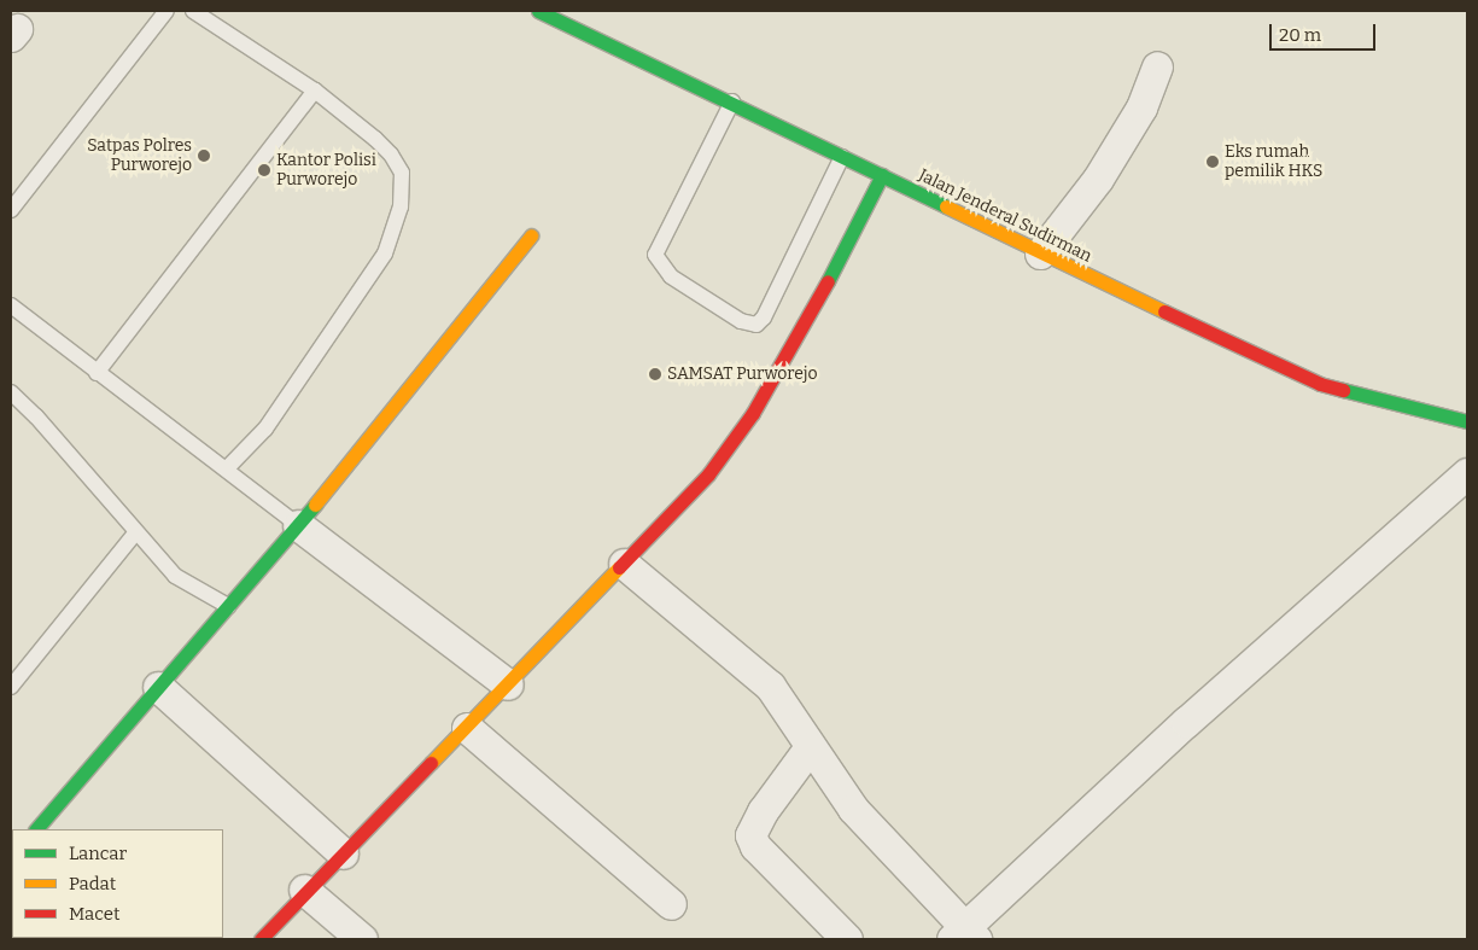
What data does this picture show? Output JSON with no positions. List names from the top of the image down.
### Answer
{
  "streets": {
    "street": ["Jalan Jenderal Sudirman"]
  },
  "places": [
    "Satpas Polres Purworejo",
    "Eks rumah pemilik HKS",
    "Kantor Polisi Purworejo",
    "SAMSAT Purworejo"
  ],
  "legend": ["Lancar", "Padat", "Macet"],
  "scale_bar": "20 m"
}
